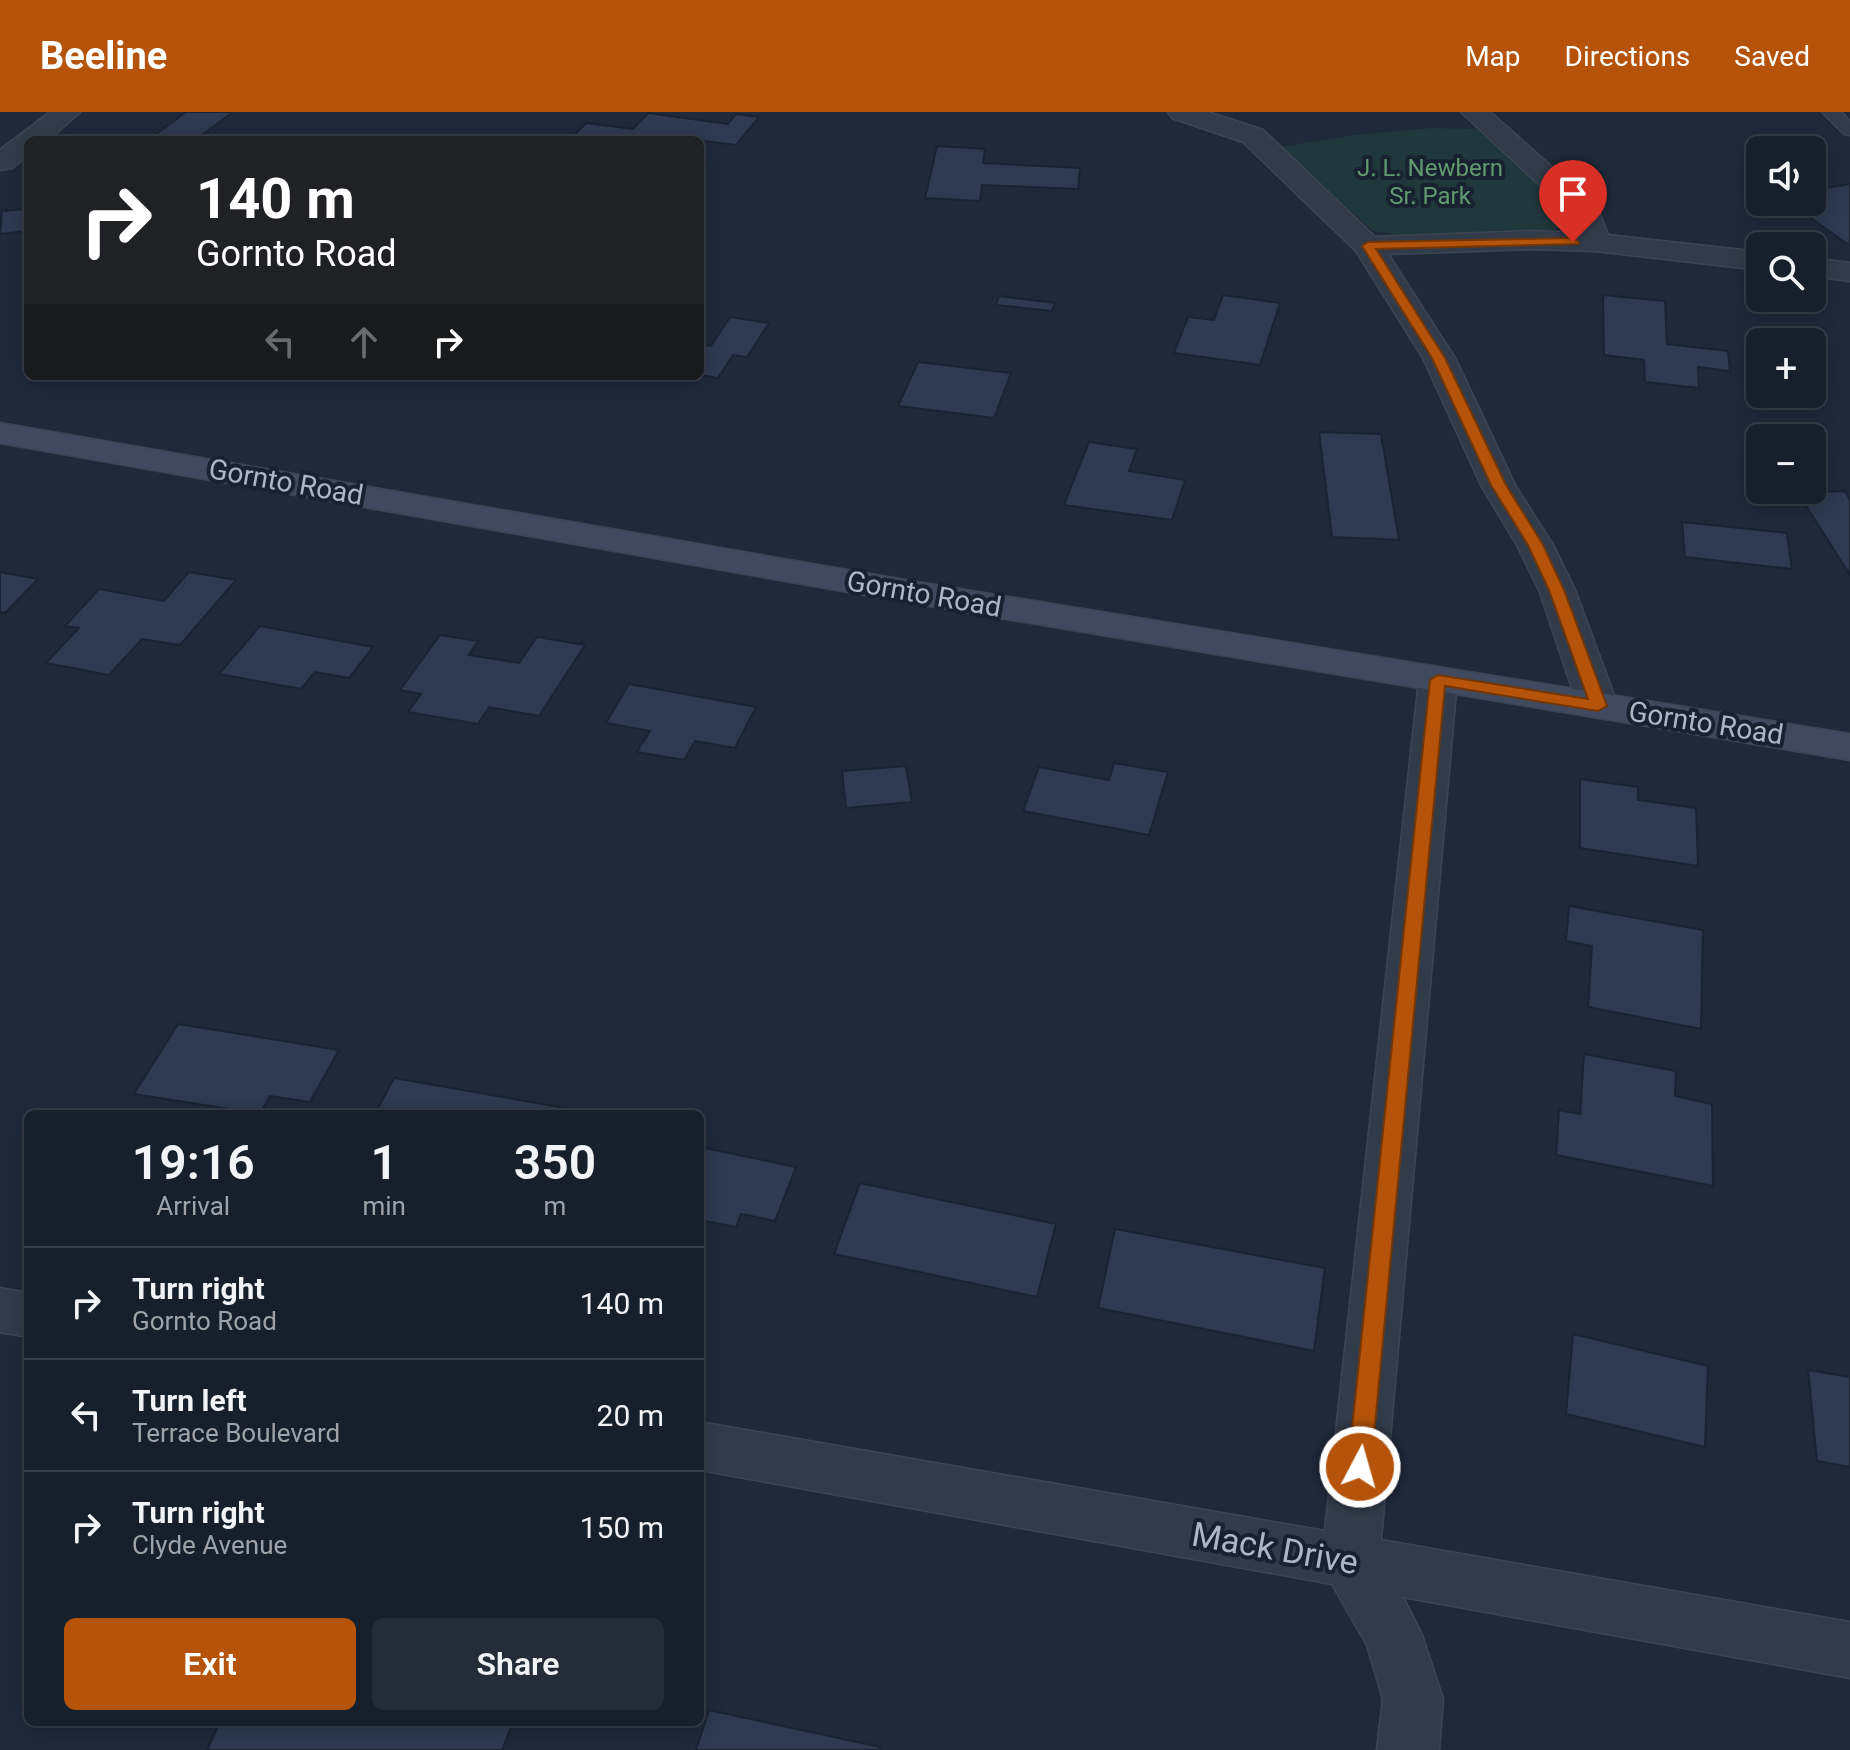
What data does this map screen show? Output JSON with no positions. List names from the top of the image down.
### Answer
{
  "streets": {
    "main road": ["Gornto Road"],
    "street": ["Mack Drive"]
  },
  "parks": ["J. L. Newbern Sr. Park"],
  "page": {
    "header": "Beeline",
    "nav": ["Map", "Directions", "Saved"],
    "map_buttons": ["+", "−"],
    "turn": ["140 m", "Gornto Road"],
    "eta": [
      "19:16",
      "Arrival",
      "1",
      "min",
      "350",
      "m"
    ],
    "list": [
      {
        "name": "Turn right",
        "note": "Gornto Road",
        "value": "140 m"
      },
      {
        "name": "Turn left",
        "note": "Terrace Boulevard",
        "value": "20 m"
      },
      {
        "name": "Turn right",
        "note": "Clyde Avenue",
        "value": "150 m"
      }
    ],
    "buttons": ["Exit", "Share"]
  }
}
